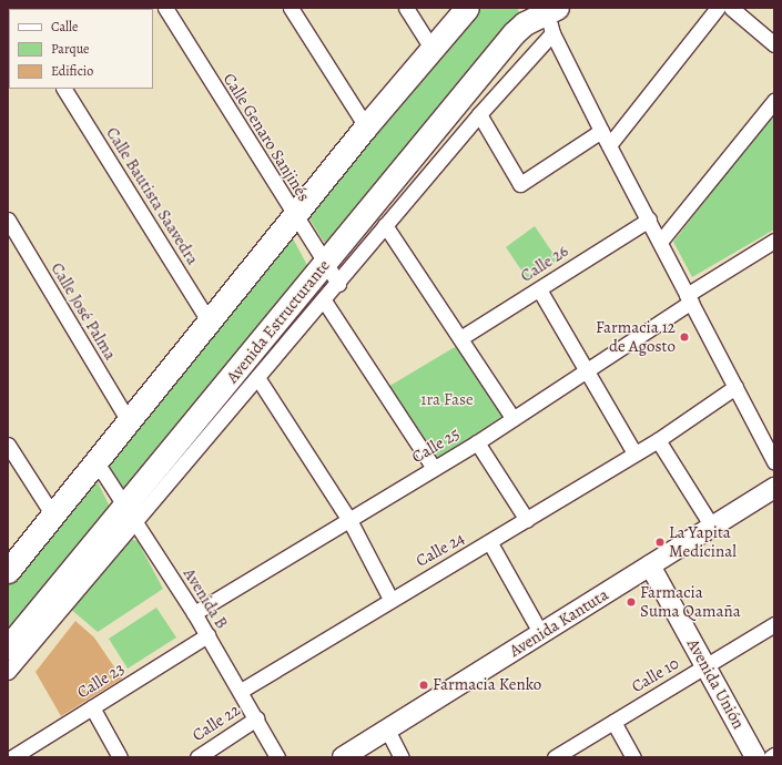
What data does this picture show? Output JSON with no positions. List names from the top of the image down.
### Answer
{
  "streets": {
    "main road": ["Avenida Estructurante"],
    "street": [
      "Calle Genaro Sanjinés",
      "Calle Bautista Saavedra",
      "Calle 26",
      "Calle José Palma",
      "Calle 25",
      "Calle 24",
      "Avenida B",
      "Avenida Kantuta",
      "Calle 10",
      "Calle 23",
      "Avenida Unión",
      "Calle 22"
    ]
  },
  "crossings": [
    ["Calle Genaro Sanjinés", "Avenida Estructurante"],
    ["Avenida Estructurante", "Avenida B"],
    ["Calle 25", "Avenida B"],
    ["Calle 24", "Avenida B"],
    ["Avenida B", "Calle 23"],
    ["Avenida B", "Calle 22"],
    ["Avenida Kantuta", "Avenida Unión"],
    ["Calle 10", "Avenida Unión"]
  ],
  "parks": ["1ra Fase"],
  "places": [
    "Farmacia 12 de Agosto",
    "La Yapita Medicinal",
    "Farmacia Suma Qamaña",
    "Farmacia Kenko"
  ],
  "legend": ["Calle", "Parque", "Edificio"]
}
